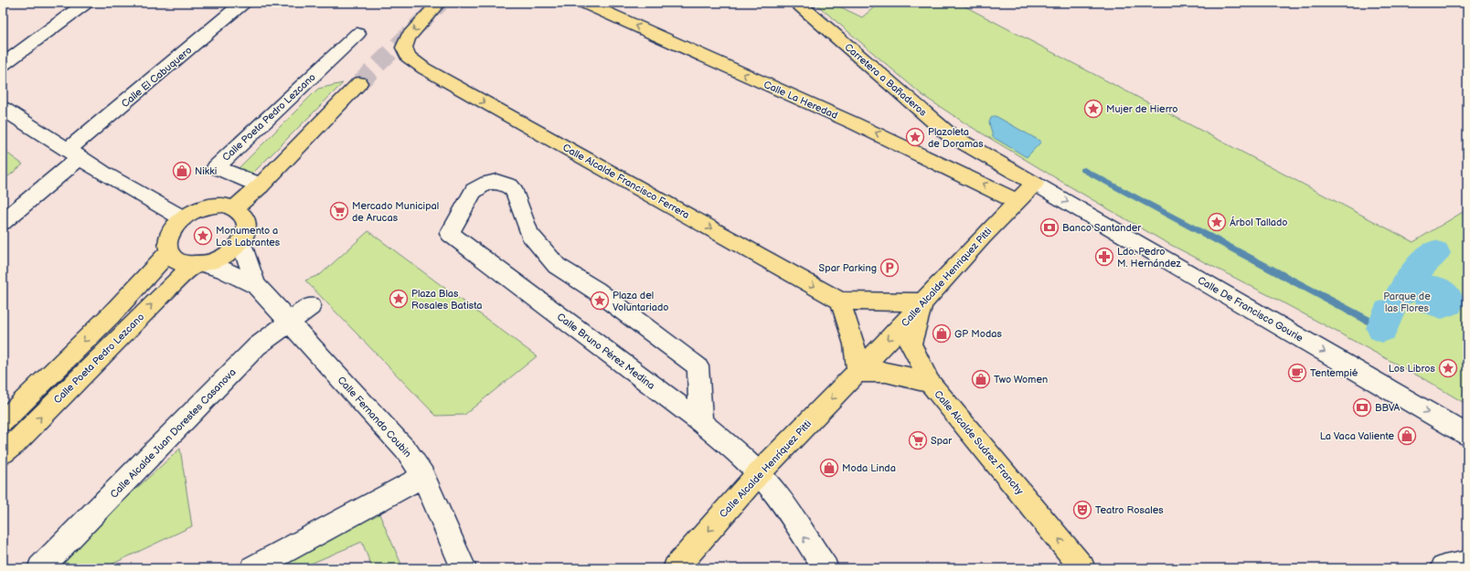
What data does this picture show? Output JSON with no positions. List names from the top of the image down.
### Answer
{
  "streets": {
    "main road": [
      "Carretera a Bañaderos",
      "Calle La Heredad",
      "Calle Poeta Pedro Lezcano",
      "Calle Alcalde Francisco Ferrera",
      "Calle Alcalde Henriquez Pitti",
      "Calle Alcalde Suárez Franchy",
      "Calle Alcalde Henríquez Pitti"
    ],
    "street": [
      "Calle El Cabuquero",
      "Calle De Francisco Gourie",
      "Calle Bruno Pérez Medina",
      "Calle Fernando Coubin",
      "Calle Alcalde Juan Dorestes Casanova"
    ]
  },
  "crossings": [
    ["Carretera a Bañaderos", "Calle Alcalde Henriquez Pitti"],
    ["Carretera a Bañaderos", "Calle De Francisco Gourie"],
    ["Calle La Heredad", "Calle Alcalde Henriquez Pitti"],
    ["Calle Poeta Pedro Lezcano", "Calle Fernando Coubin"],
    ["Calle Alcalde Henriquez Pitti", "Calle De Francisco Gourie"],
    ["Calle Alcalde Henriquez Pitti", "Calle Alcalde Suárez Franchy"],
    ["Calle Alcalde Henriquez Pitti", "Calle Alcalde Henríquez Pitti"],
    ["Calle Bruno Pérez Medina", "Calle Alcalde Henríquez Pitti"],
    ["Calle Fernando Coubin", "Calle Alcalde Juan Dorestes Casanova"]
  ],
  "one_way": [
    "Calle La Heredad",
    "Calle Poeta Pedro Lezcano",
    "Calle Alcalde Francisco Ferrera",
    "Calle Alcalde Henriquez Pitti",
    "Calle De Francisco Gourie",
    "Calle Alcalde Suárez Franchy",
    "Calle Alcalde Henríquez Pitti"
  ],
  "parks": ["Parque de las Flores"],
  "places": {
    "place": [
      "Mujer de Hierro",
      "Plazoleta de Doramas",
      "Árbol Tallado",
      "Monumento a Los Labrantes",
      "Plaza Blas Rosales Batista",
      "Plaza del Voluntariado",
      "Los Libros"
    ],
    "shop": [
      "Nikki",
      "GP Modas",
      "Two Women",
      "La Vaca Valiente",
      "Moda Linda"
    ],
    "supermarket": ["Mercado Municipal de Arucas", "Spar"],
    "bank": ["Banco Santander", "BBVA"],
    "pharmacy": ["Ldo. Pedro M. Hernández"],
    "parking": ["Spar Parking"],
    "cafe": ["Tentempié"],
    "theatre": ["Teatro Rosales"]
  }
}
